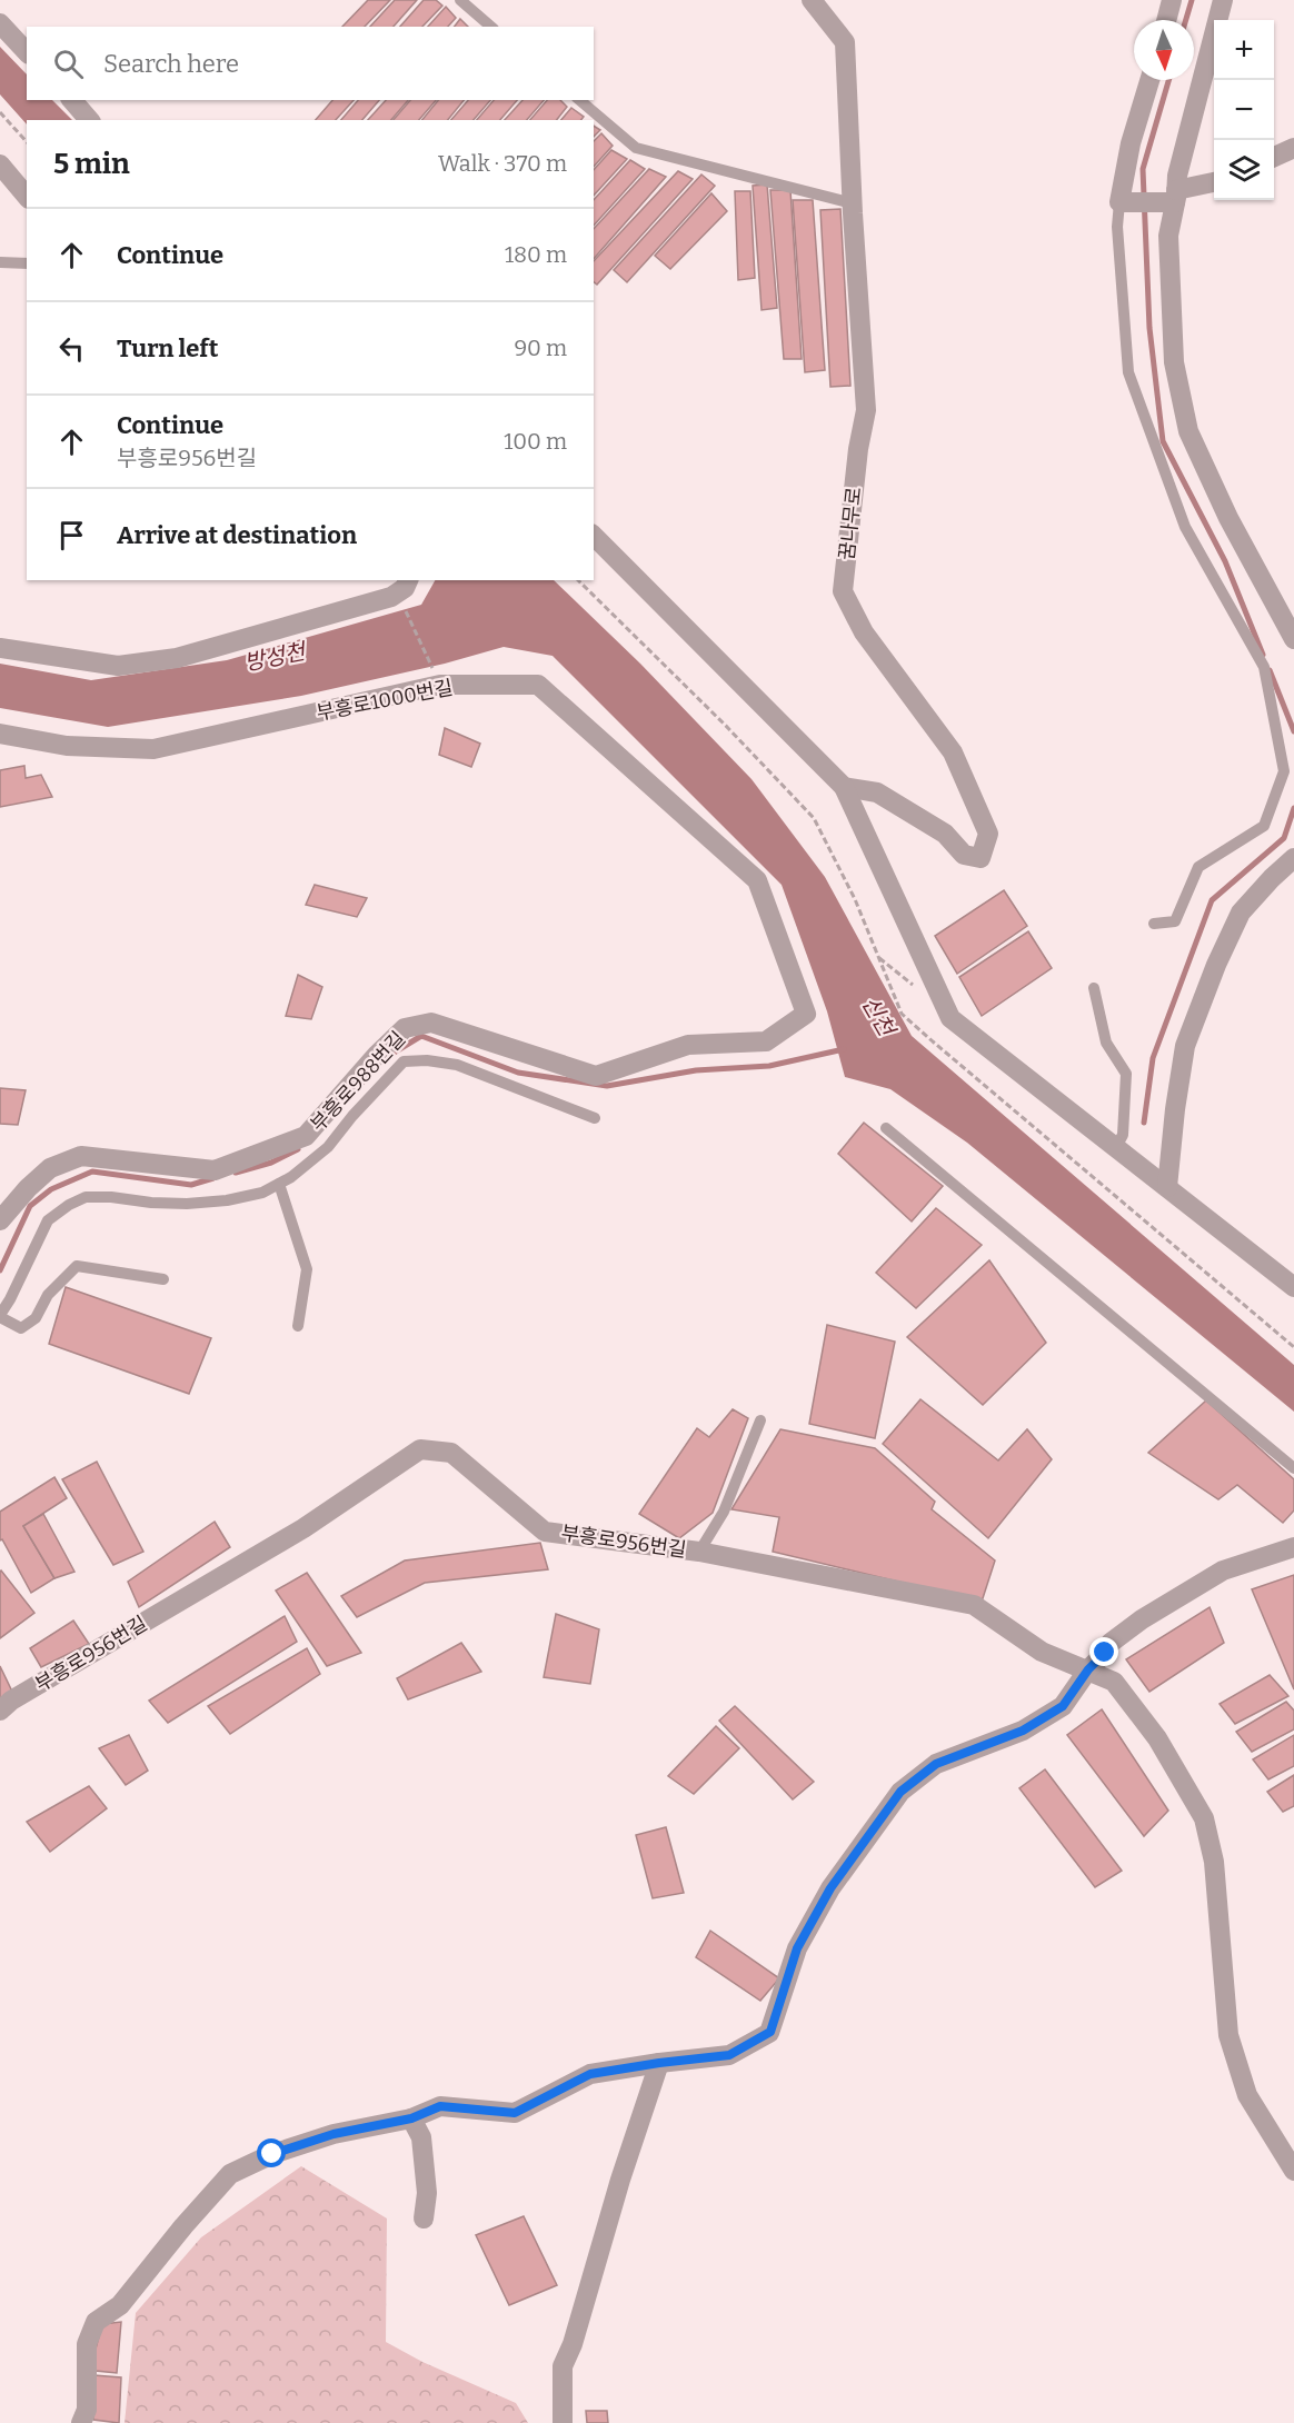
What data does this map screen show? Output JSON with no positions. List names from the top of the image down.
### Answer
{
  "streets": {
    "street": [
      "꿈나무로",
      "부흥로1000번길",
      "부흥로988번길",
      "부흥로956번길"
    ]
  },
  "crossings": [
    ["부흥로1000번길", "부흥로988번길"]
  ],
  "water": ["방성천", "신천"],
  "north": "bottom",
  "page": {
    "map_buttons": ["+", "−"],
    "search": "Search here",
    "heading": ["5 min", "Walk · 370 m"],
    "list": [
      ["Continue", "180 m"],
      ["Turn left", "90 m"],
      ["Continue", "부흥로956번길", "100 m"],
      "Arrive at destination"
    ]
  }
}
